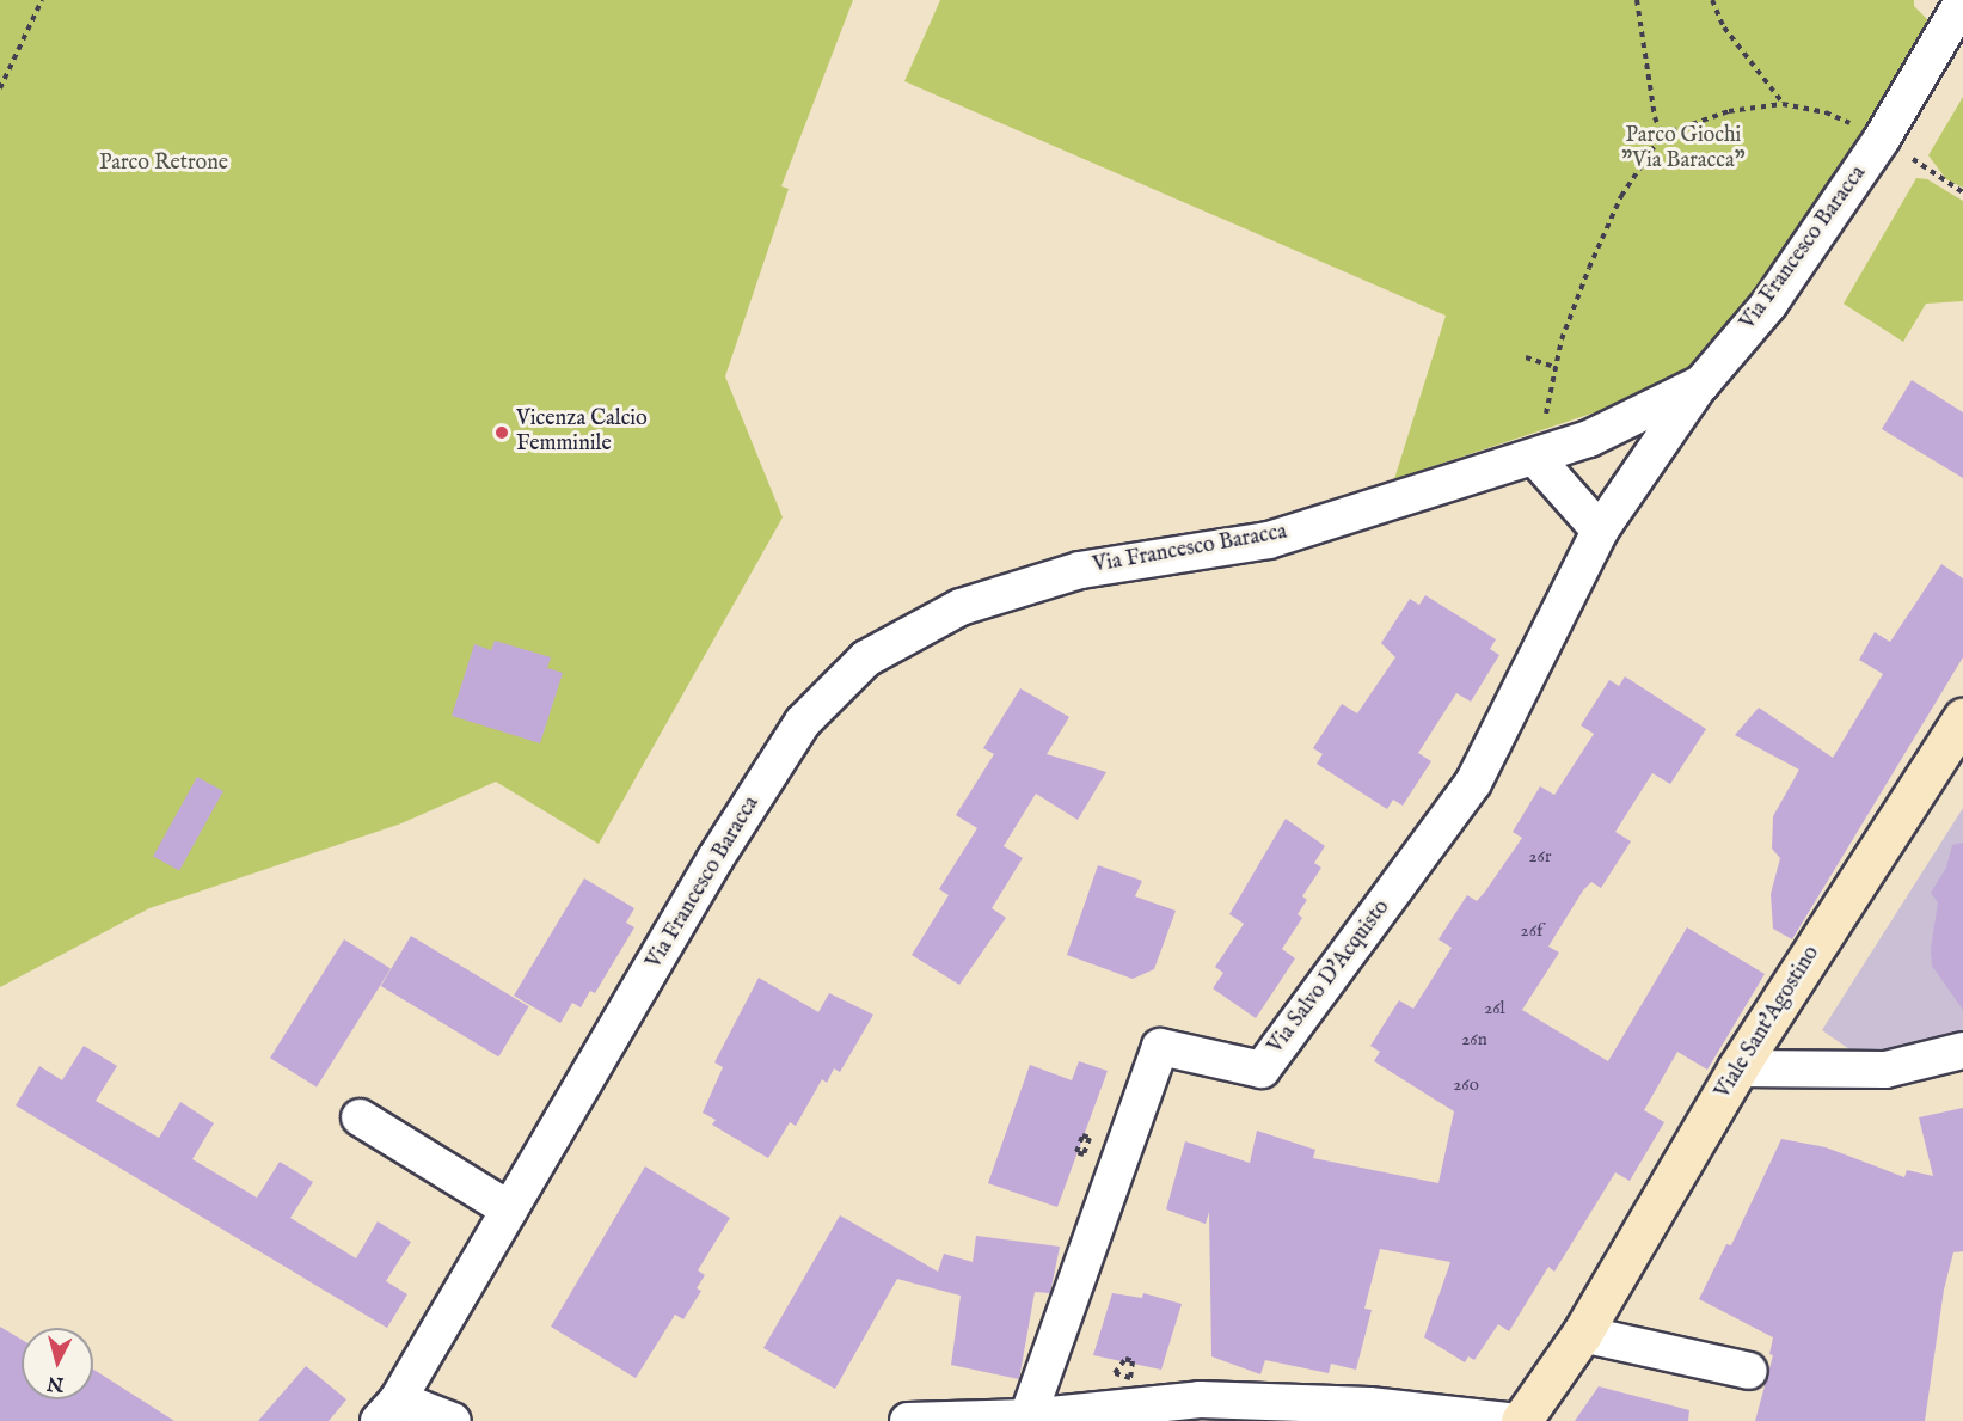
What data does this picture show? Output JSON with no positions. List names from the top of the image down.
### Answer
{
  "streets": {
    "main road": ["Viale Sant'Agostino"],
    "street": ["Via Francesco Baracca", "Via Salvo D'Acquisto"]
  },
  "parks": ["Parco Giochi \"Via Baracca\"", "Parco Retrone"],
  "places": ["Vicenza Calcio Femminile"],
  "house_numbers": [
    "26r",
    "26f",
    "26l",
    "26n",
    "26o"
  ],
  "north": "bottom"
}
